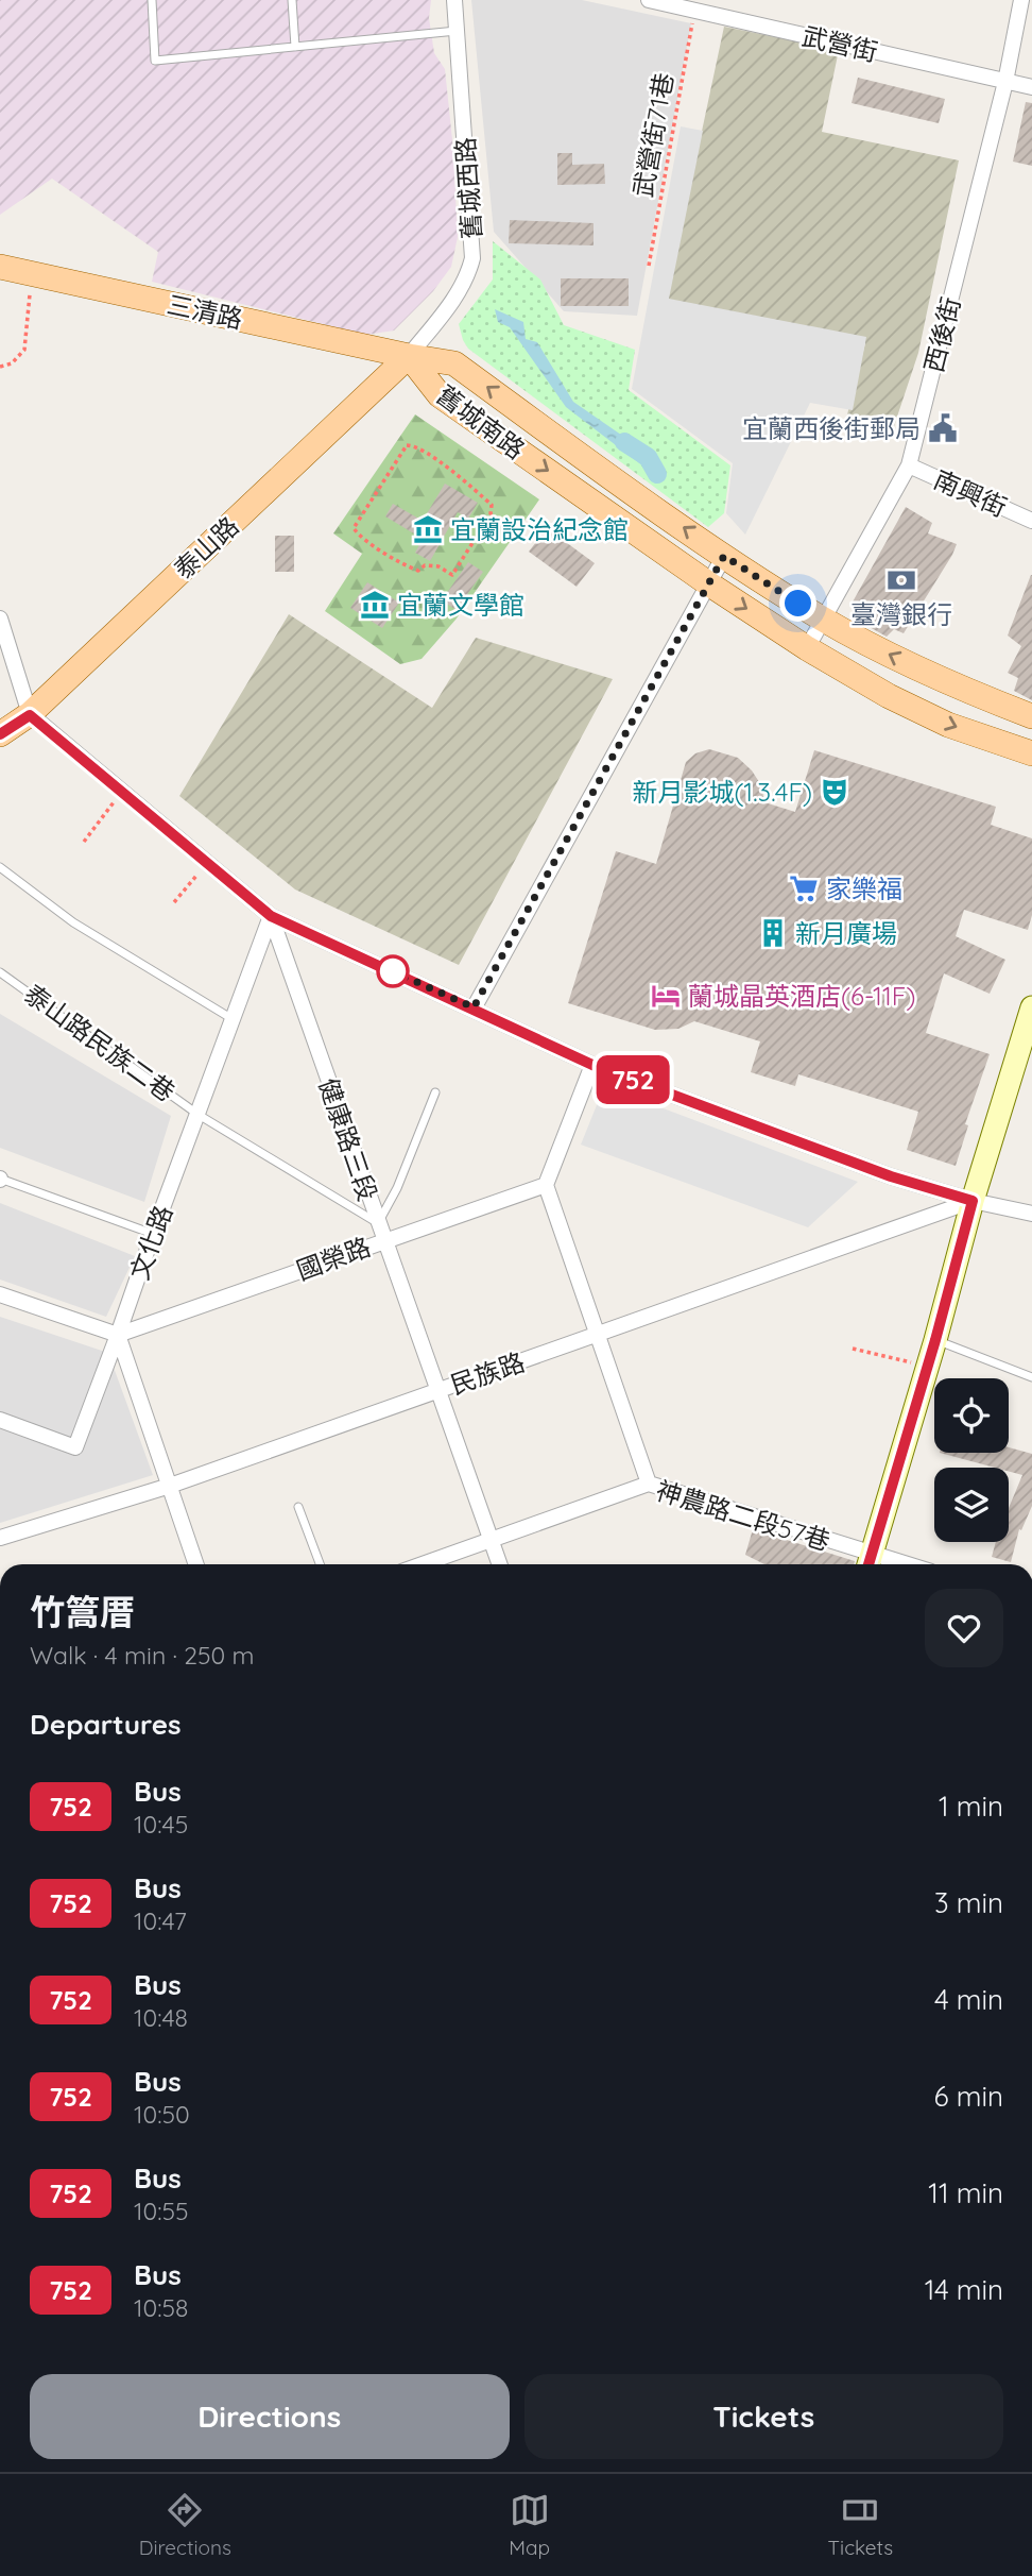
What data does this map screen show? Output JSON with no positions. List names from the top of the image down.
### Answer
{
  "streets": {
    "main road": ["三清路", "舊城南路", "泰山路"],
    "street": [
      "武營街",
      "舊城西路",
      "西後街",
      "南興街",
      "健康路三段",
      "文化路",
      "國榮路",
      "民族路",
      "神農路二段57巷"
    ],
    "lane": ["泰山路民族二巷"],
    "path": ["武營街71巷"]
  },
  "crossings": [
    ["武營街", "武營街71巷"],
    ["武營街", "西後街"],
    ["舊城西路", "三清路"],
    ["舊城西路", "舊城南路"],
    ["舊城西路", "泰山路"],
    ["三清路", "舊城南路"],
    ["三清路", "泰山路"],
    ["西後街", "舊城南路"],
    ["西後街", "南興街"],
    ["舊城南路", "泰山路"],
    ["泰山路民族二巷", "健康路三段"],
    ["泰山路民族二巷", "文化路"],
    ["健康路三段", "文化路"],
    ["健康路三段", "國榮路"],
    ["健康路三段", "民族路"],
    ["健康路三段", "神農路二段57巷"],
    ["文化路", "國榮路"]
  ],
  "places": {
    "public building": ["宜蘭西後街郵局"],
    "museum": ["宜蘭設治紀念館", "宜蘭文學館"],
    "bank": ["臺灣銀行"],
    "theatre": ["新月影城(1.3.4F)"],
    "supermarket": ["家樂福"],
    "building": ["新月廣場"],
    "hotel": ["蘭城晶英酒店(6-11F)"]
  },
  "lines": ["bus line 752"],
  "page": {
    "on_map": "752",
    "heading": [
      ["竹篙厝", "Walk · 4 min · 250 m"],
      "Departures"
    ],
    "list": [
      {
        "mark": "752",
        "name": "Bus",
        "note": "10:45",
        "value": "1 min"
      },
      {
        "mark": "752",
        "name": "Bus",
        "note": "10:47",
        "value": "3 min"
      },
      {
        "mark": "752",
        "name": "Bus",
        "note": "10:48",
        "value": "4 min"
      },
      {
        "mark": "752",
        "name": "Bus",
        "note": "10:50",
        "value": "6 min"
      },
      {
        "mark": "752",
        "name": "Bus",
        "note": "10:55",
        "value": "11 min"
      },
      {
        "mark": "752",
        "name": "Bus",
        "note": "10:58",
        "value": "14 min"
      }
    ],
    "buttons": ["Directions", "Tickets"],
    "tabs": ["Directions", "Map", "Tickets"]
  }
}
